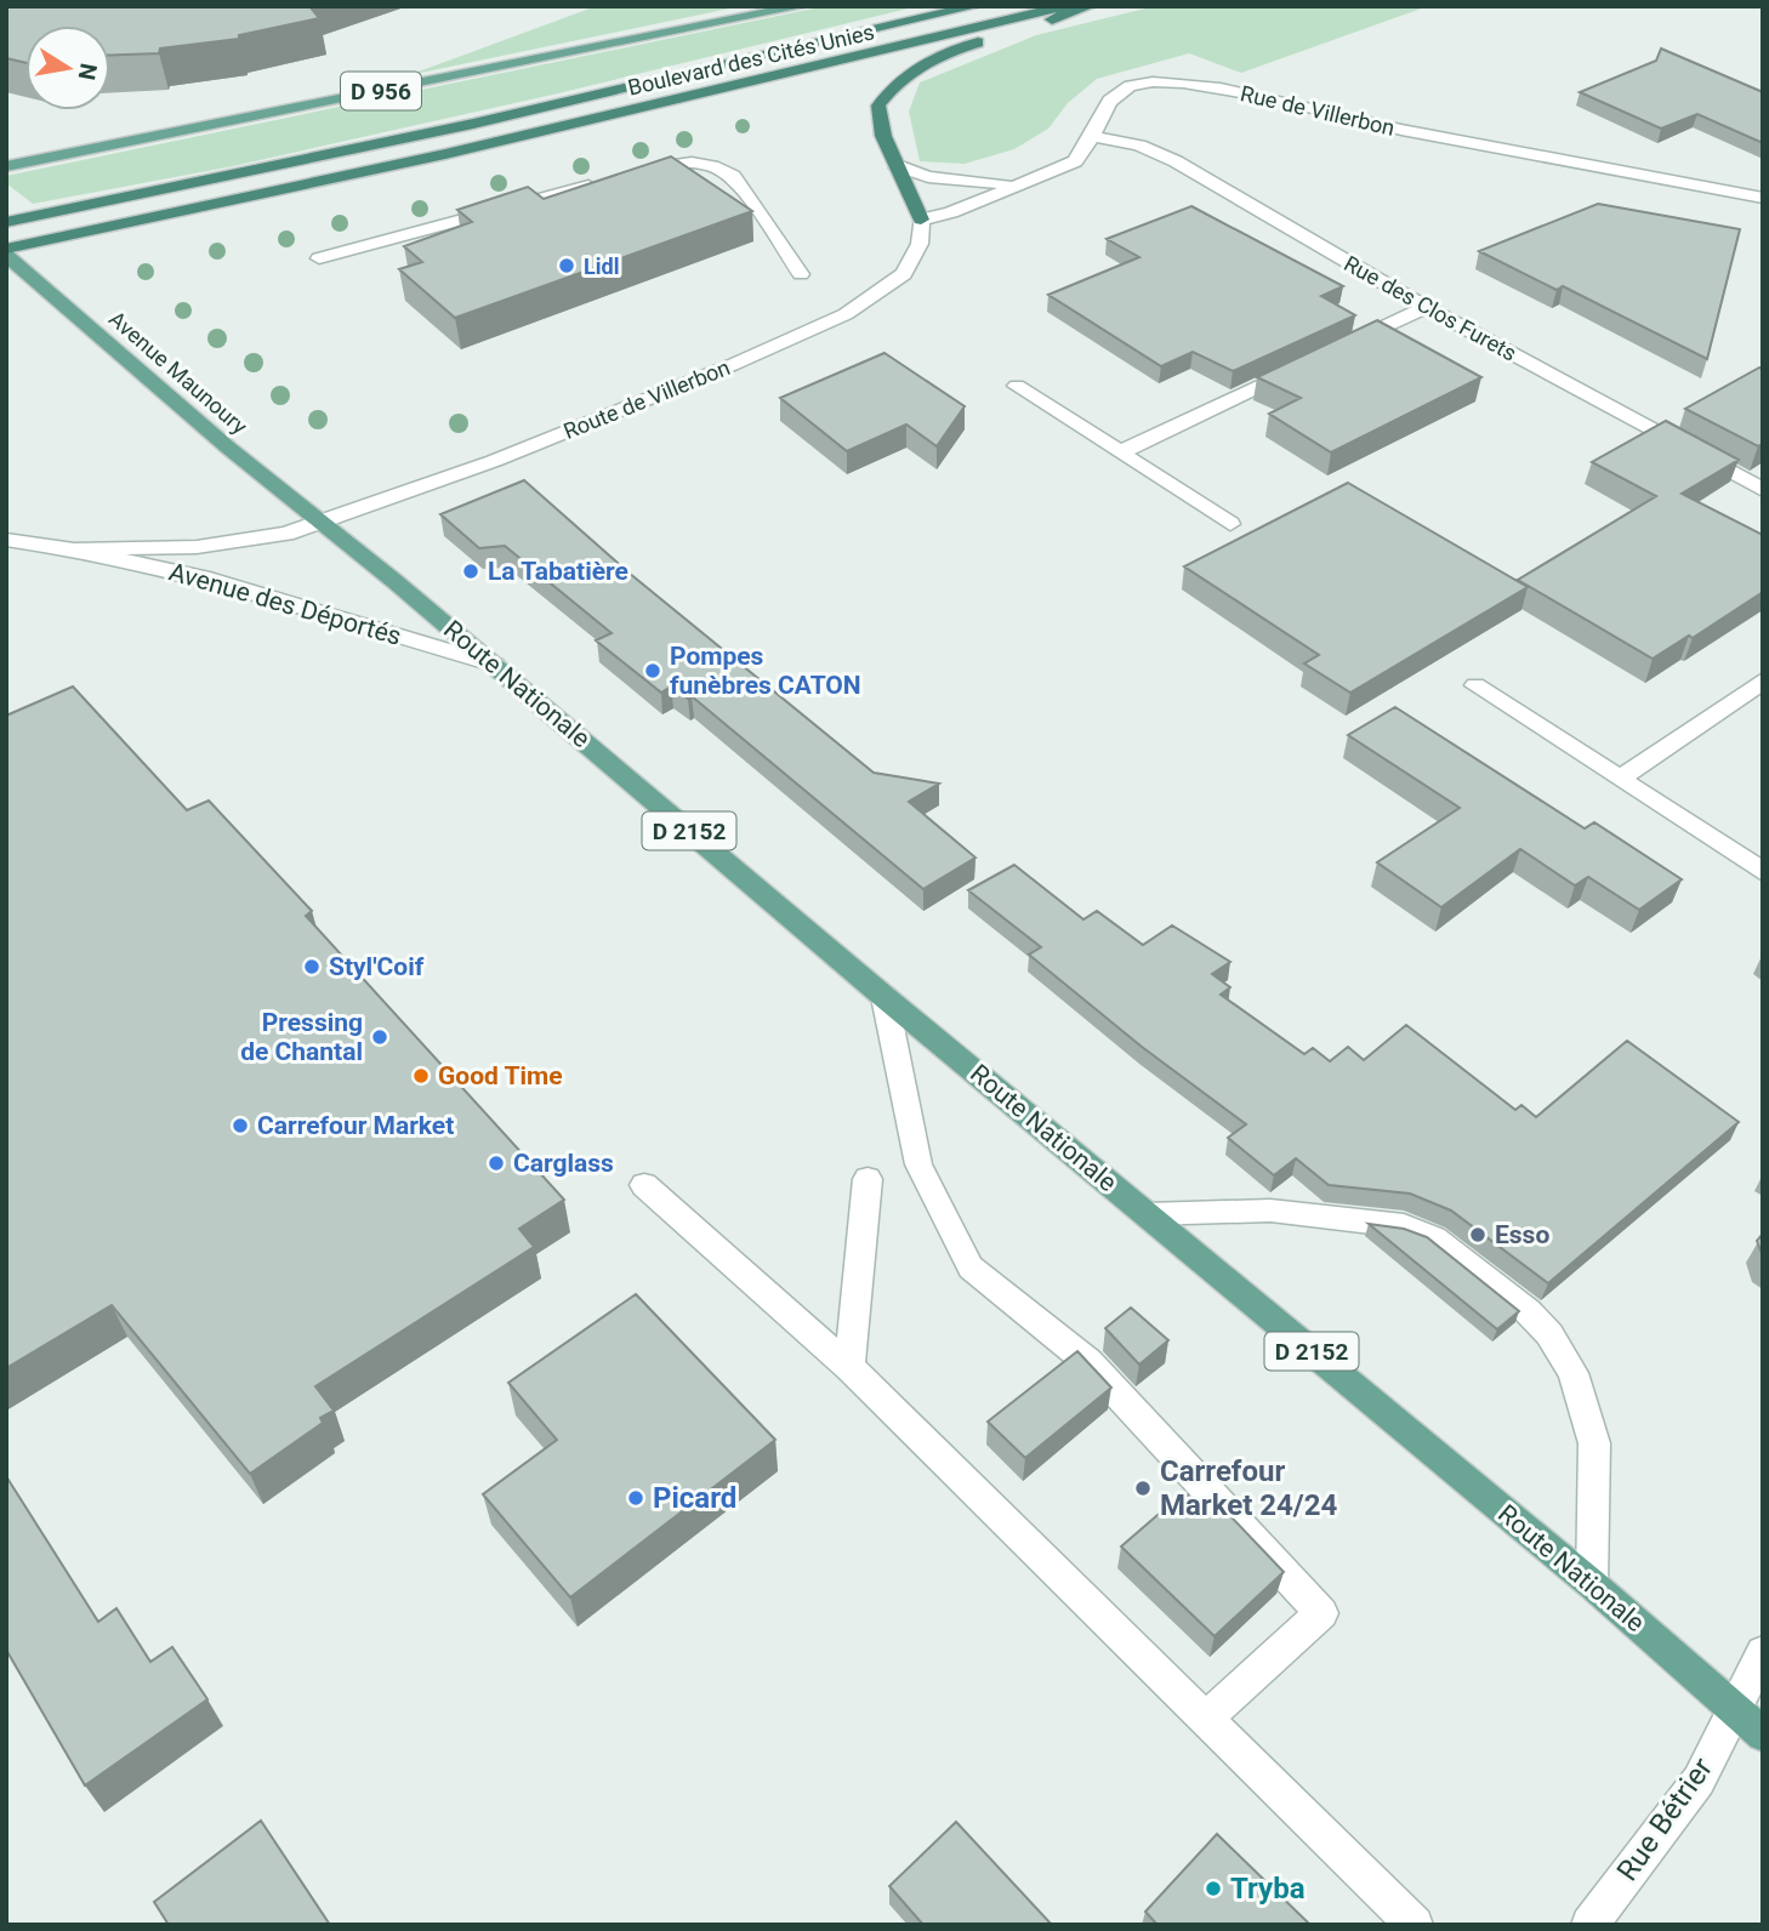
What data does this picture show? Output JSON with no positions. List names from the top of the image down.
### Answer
{
  "streets": {
    "highway": ["Boulevard des Cités Unies", "D 956"],
    "main road": ["Avenue Maunoury", "Route Nationale", "D 2152"],
    "street": [
      "Rue de Villerbon",
      "Rue des Clos Furets",
      "Route de Villerbon",
      "Avenue des Déportés",
      "Rue Bétrier"
    ]
  },
  "crossings": [
    ["Rue de Villerbon", "Rue des Clos Furets"],
    ["Rue de Villerbon", "Route de Villerbon"],
    ["Avenue Maunoury", "Route de Villerbon"],
    ["Avenue Maunoury", "Avenue des Déportés"],
    ["Avenue Maunoury", "Route Nationale"],
    ["Route de Villerbon", "Avenue des Déportés"],
    ["Route de Villerbon", "Route Nationale"],
    ["Avenue des Déportés", "Route Nationale"],
    ["Route Nationale", "Rue Bétrier"]
  ],
  "places": [
    "Lidl",
    "La Tabatière",
    "Pompes funèbres CATON",
    "Styl'Coif",
    "Pressing de Chantal",
    "Good Time",
    "Carrefour Market",
    "Carglass",
    "Esso",
    "Carrefour Market 24/24",
    "Picard",
    "Tryba"
  ],
  "north": "right"
}
